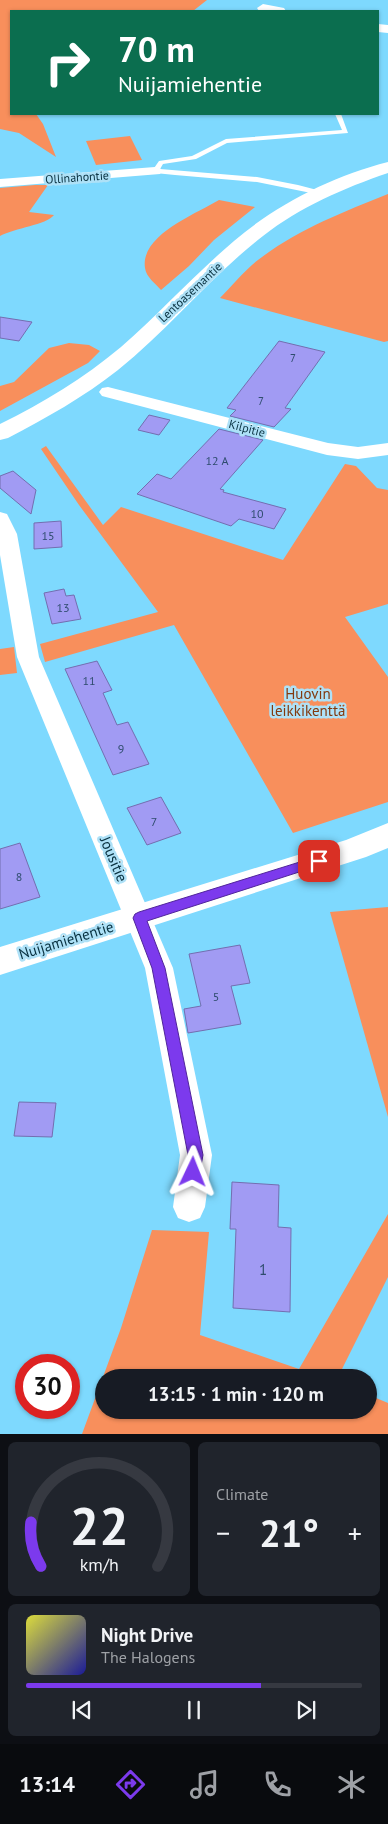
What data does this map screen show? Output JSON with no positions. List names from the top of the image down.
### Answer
{
  "streets": {
    "main road": ["Lentoasemantie", "Nuijamiehentie"],
    "street": ["Ollinahontie", "Kilpitie", "Jousitie"]
  },
  "crossings": [
    ["Jousitie", "Nuijamiehentie"]
  ],
  "parks": ["Huovin leikkikenttä"],
  "house_numbers": [
    "7",
    "7",
    "12 A",
    "10",
    "15",
    "13",
    "11",
    "9",
    "7",
    "8",
    "5",
    "1"
  ],
  "page": {
    "turn": ["70 m", "Nuijamiehentie"],
    "limit": "30",
    "trip": "13:15 · 1 min · 120 m",
    "tile": "Climate",
    "heat": ["−", "21°", "+"],
    "song": ["Night Drive", "The Halogens"],
    "tabs": "13:14",
    "gauge": ["22", "km/h"]
  }
}
